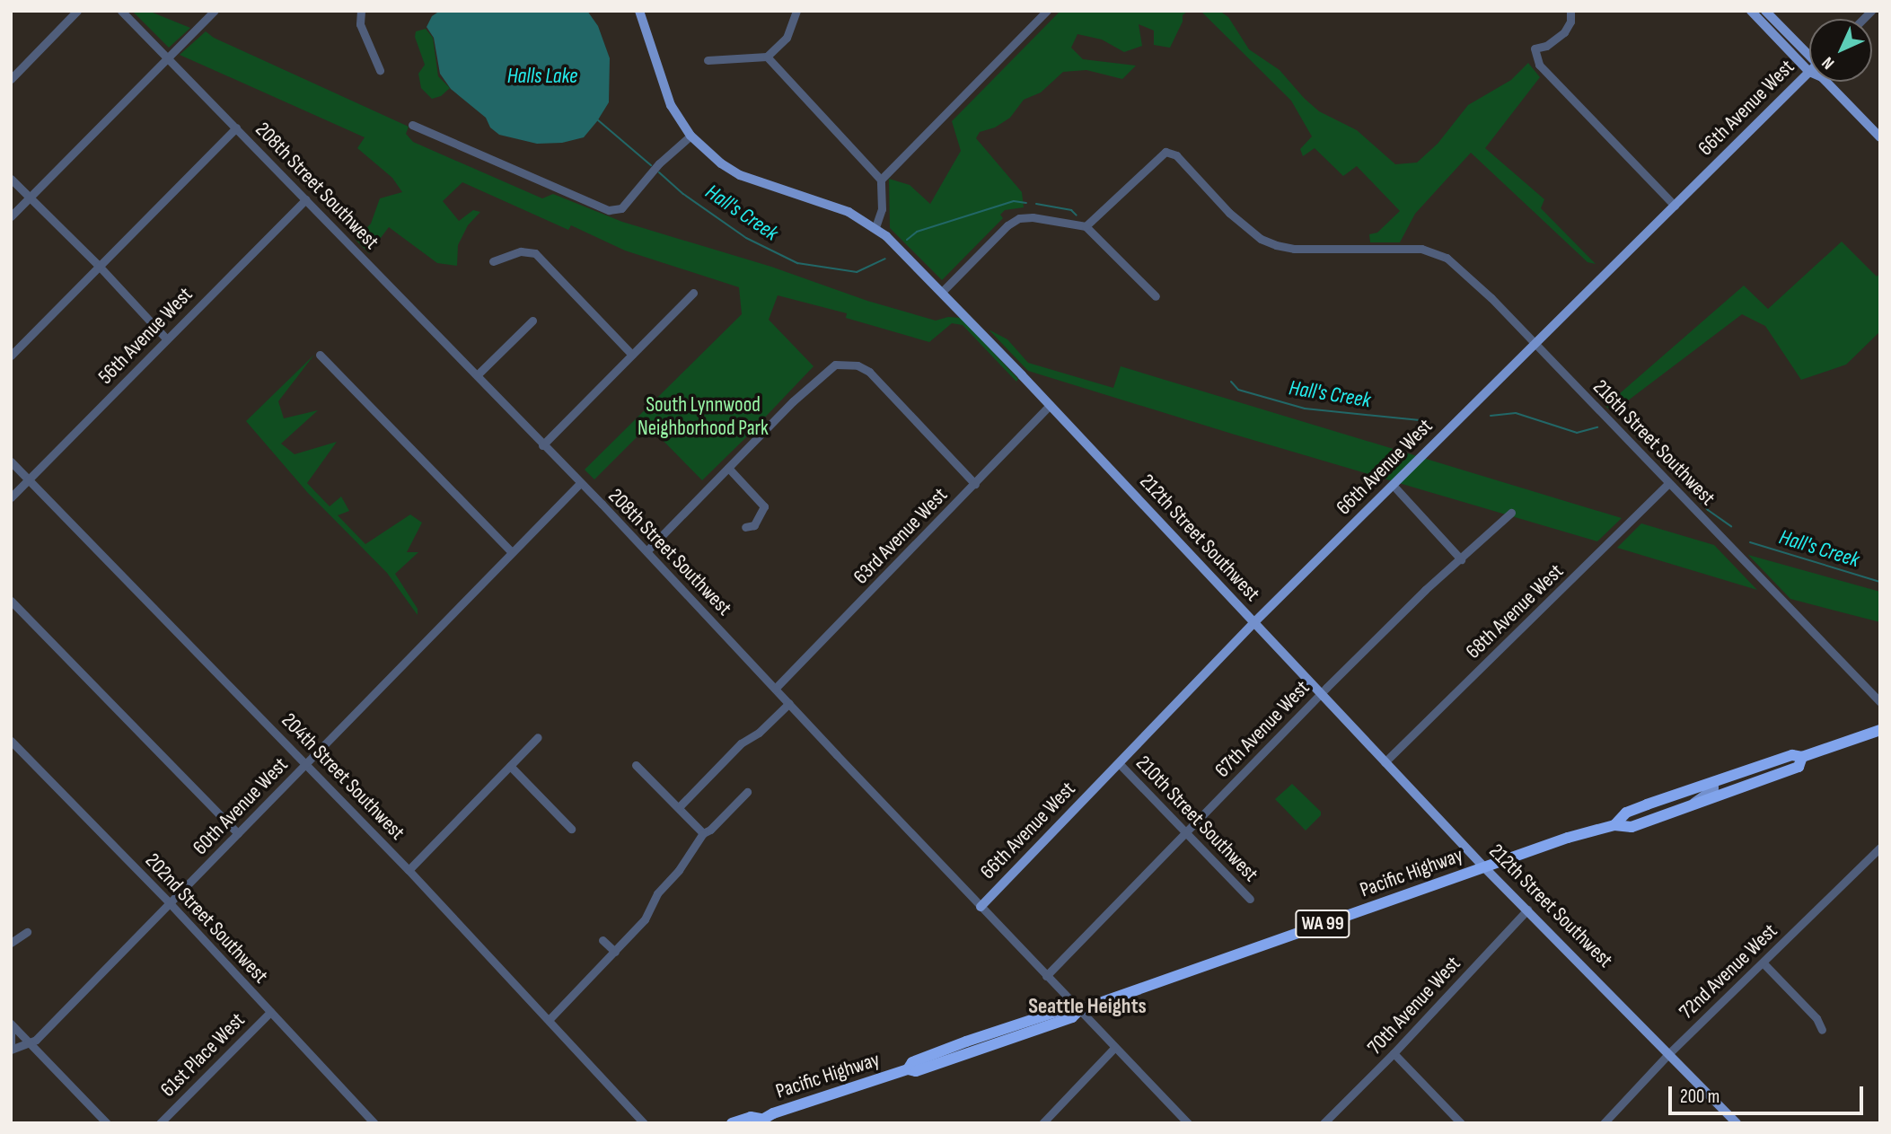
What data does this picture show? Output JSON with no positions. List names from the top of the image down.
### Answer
{
  "streets": {
    "highway": ["Pacific Highway", "WA 99"],
    "main road": ["66th Avenue West", "212th Street Southwest"],
    "street": [
      "208th Street Southwest",
      "56th Avenue West",
      "216th Street Southwest",
      "63rd Avenue West",
      "68th Avenue West",
      "67th Avenue West",
      "204th Street Southwest",
      "60th Avenue West",
      "210th Street Southwest",
      "202nd Street Southwest",
      "72nd Avenue West",
      "70th Avenue West",
      "61st Place West"
    ]
  },
  "crossings": [
    ["66th Avenue West", "208th Street Southwest"],
    ["66th Avenue West", "216th Street Southwest"],
    ["66th Avenue West", "212th Street Southwest"],
    ["66th Avenue West", "210th Street Southwest"],
    ["208th Street Southwest", "56th Avenue West"],
    ["208th Street Southwest", "63rd Avenue West"],
    ["208th Street Southwest", "67th Avenue West"],
    ["208th Street Southwest", "60th Avenue West"],
    ["208th Street Southwest", "Pacific Highway"],
    ["56th Avenue West", "204th Street Southwest"],
    ["216th Street Southwest", "68th Avenue West"],
    ["63rd Avenue West", "212th Street Southwest"],
    ["212th Street Southwest", "68th Avenue West"],
    ["212th Street Southwest", "67th Avenue West"],
    ["212th Street Southwest", "Pacific Highway"],
    ["212th Street Southwest", "72nd Avenue West"],
    ["212th Street Southwest", "70th Avenue West"],
    ["67th Avenue West", "210th Street Southwest"],
    ["204th Street Southwest", "60th Avenue West"],
    ["60th Avenue West", "202nd Street Southwest"],
    ["202nd Street Southwest", "61st Place West"]
  ],
  "districts": ["Seattle Heights"],
  "water": ["Halls Lake", "Hall's Creek"],
  "parks": ["South Lynnwood Neighborhood Park"],
  "scale_bar": "200 m",
  "north": "bottom left"
}
